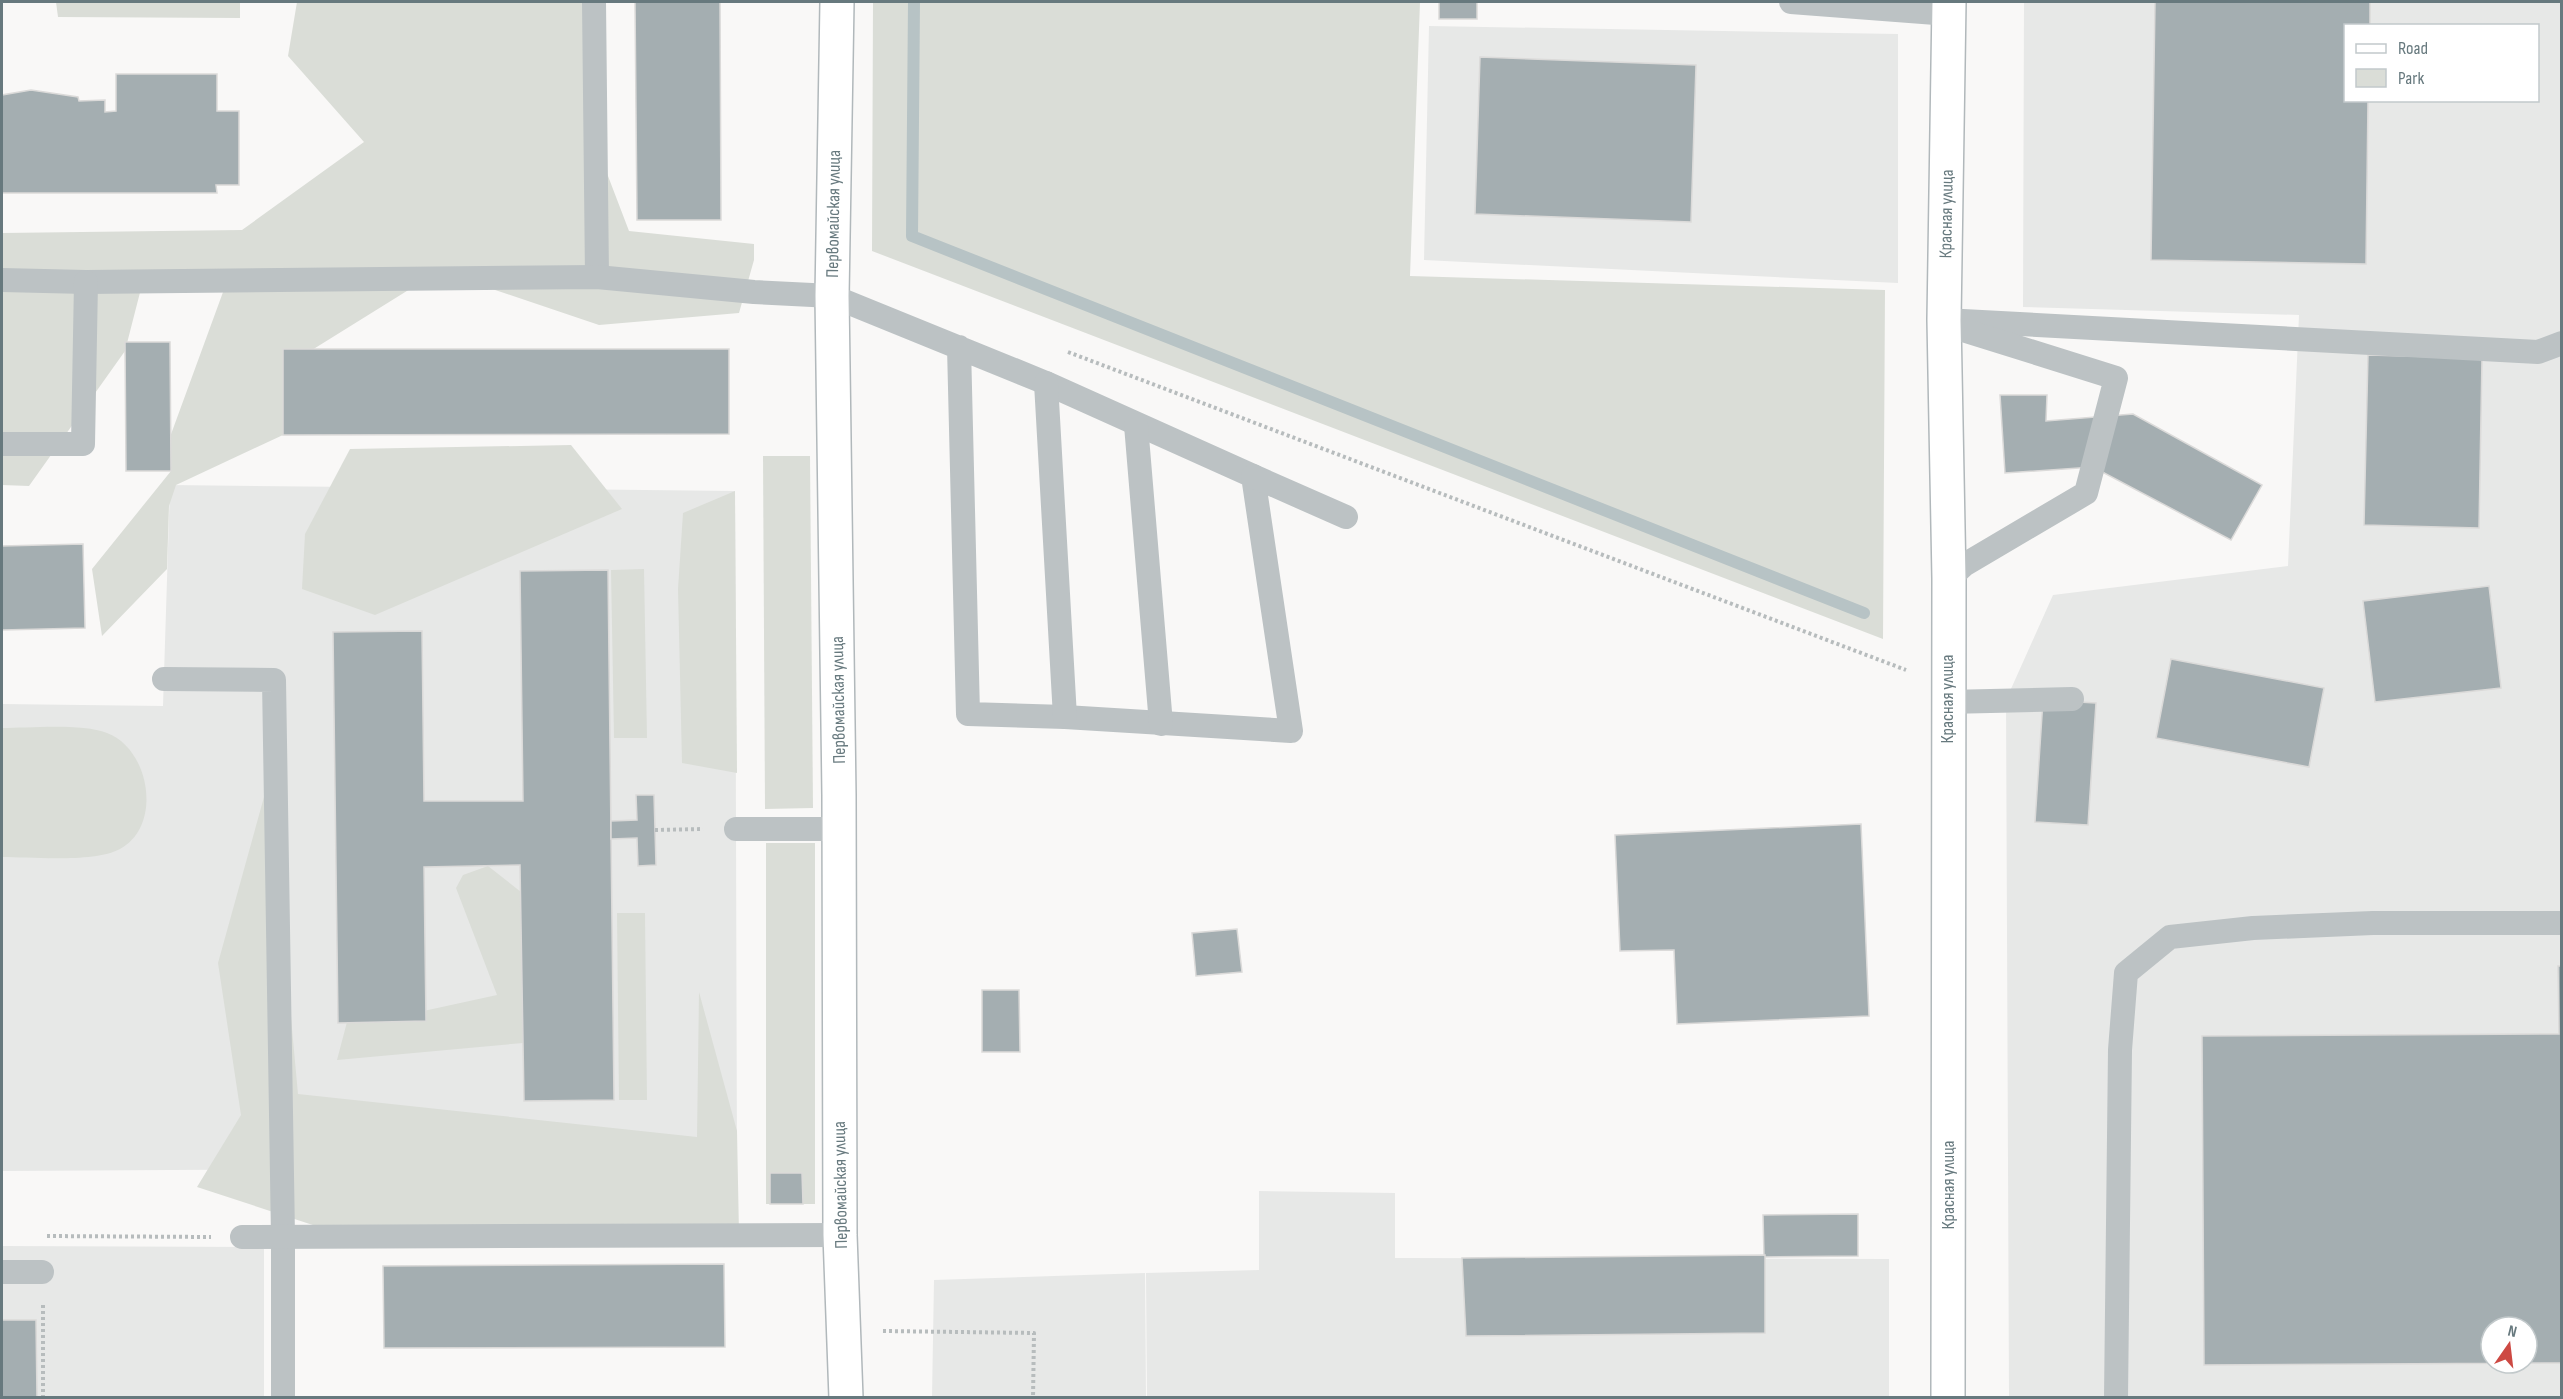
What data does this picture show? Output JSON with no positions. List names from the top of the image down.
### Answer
{
  "streets": {
    "street": ["Первомайская улица", "Красная улица"]
  },
  "legend": ["Road", "Park"],
  "north": "top"
}
